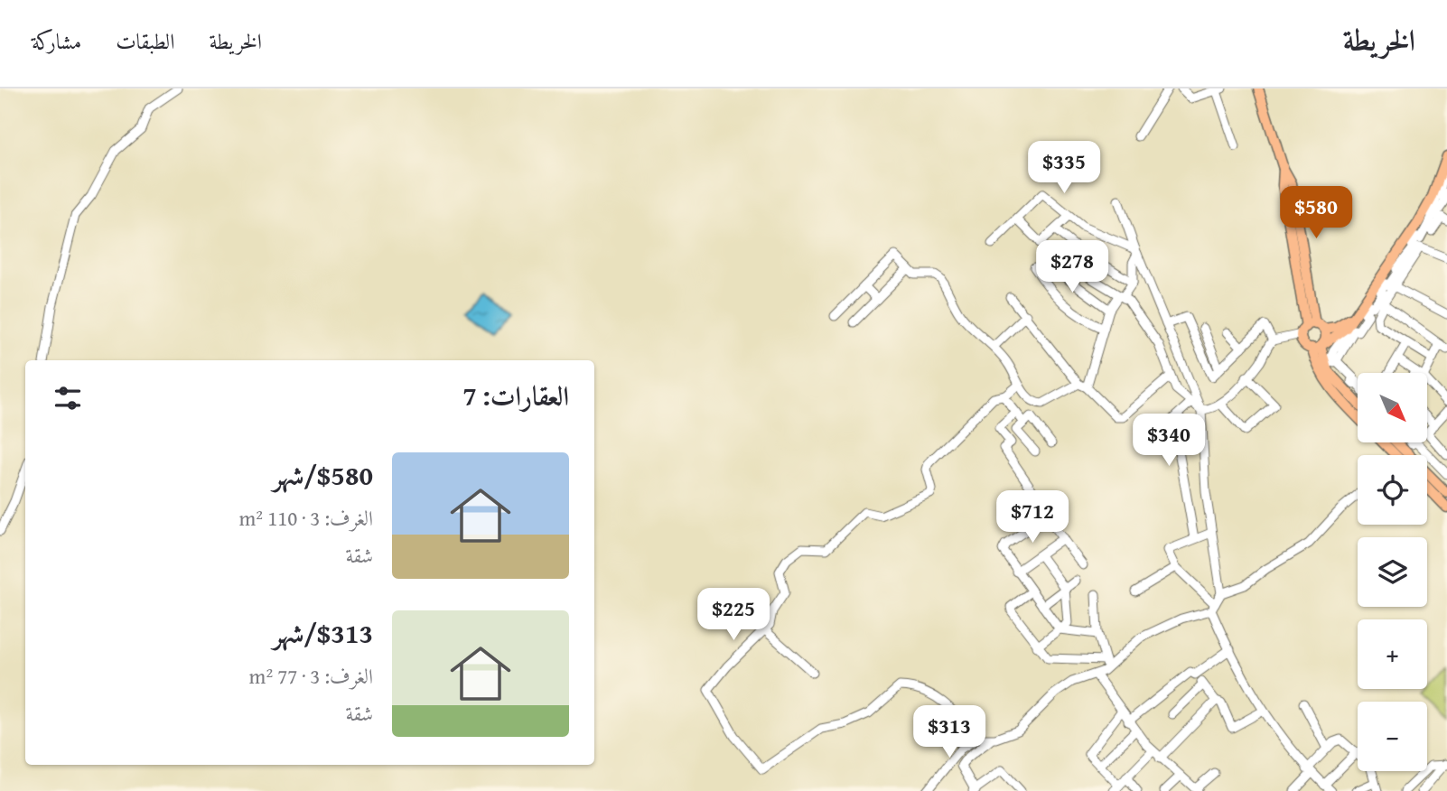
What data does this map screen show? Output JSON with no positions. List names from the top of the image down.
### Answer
{
  "north": "bottom right",
  "page": {
    "header": "الخريطة",
    "nav": ["الخريطة", "الطبقات", "مشاركة"],
    "price": [
      "$335",
      "$580",
      "$278",
      "$340",
      "$712",
      "$225",
      "$313"
    ],
    "heading": "العقارات: 7",
    "map_buttons": ["+", "−"],
    "list": [
      {
        "name": "$580/شهر",
        "note": "الغرف: 3 · 110 m² · شقة"
      },
      {
        "name": "$313/شهر",
        "note": "الغرف: 3 · 77 m² · شقة"
      }
    ]
  }
}
